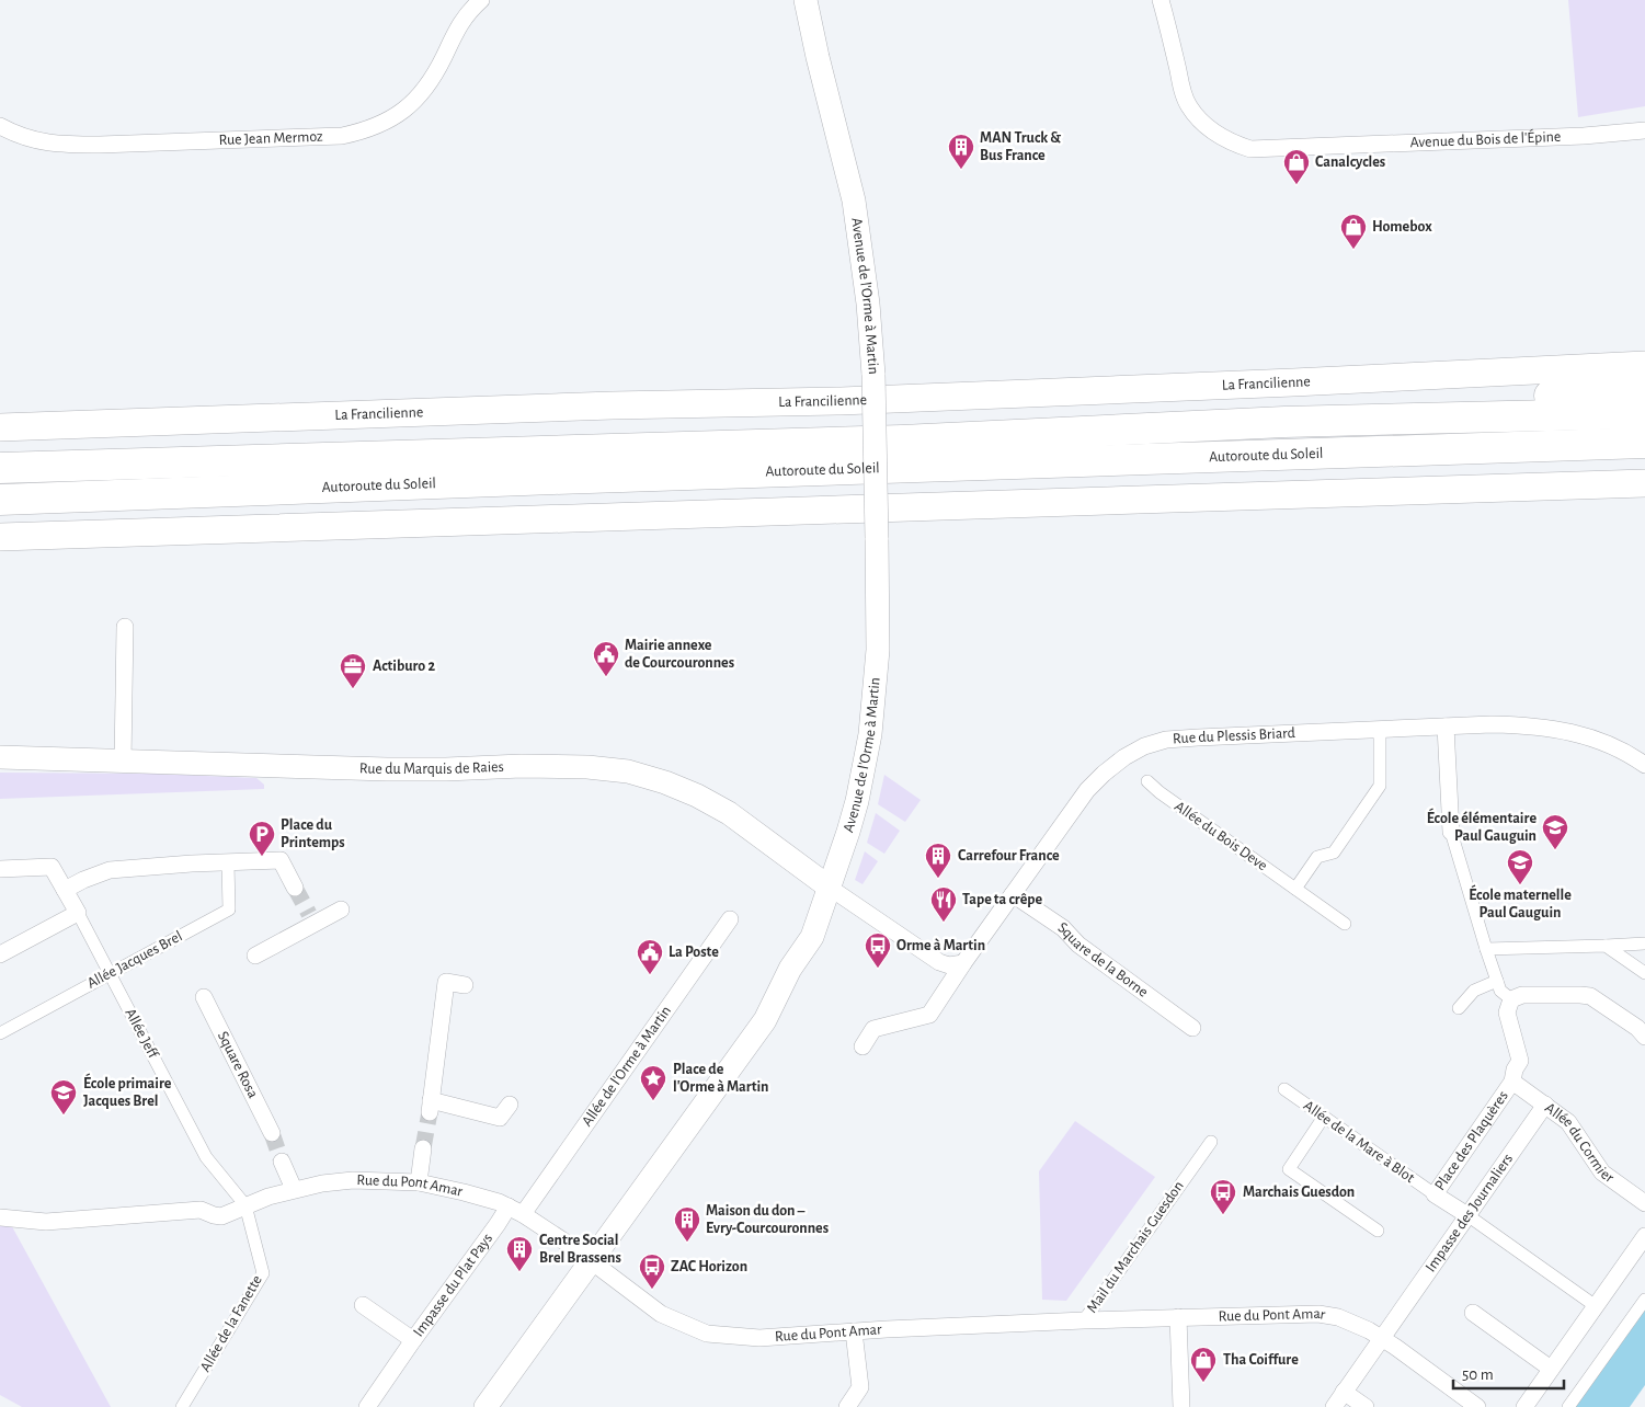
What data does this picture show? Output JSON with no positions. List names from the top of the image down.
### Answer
{
  "streets": {
    "highway": ["La Francilienne", "Autoroute du Soleil"],
    "main road": ["Avenue de l'Orme à Martin", "Rue du Marquis de Raies"],
    "street": [
      "Rue Jean Mermoz",
      "Avenue du Bois de l'Épine",
      "Rue du Plessis Briard",
      "Allée du Bois Deve",
      "Allée Jacques Brel",
      "Square de la Borne",
      "Allée Jeff",
      "Square Rosa",
      "Allée de l'Orme à Martin",
      "Place des Plaquères",
      "Allée de la Mare à Blot",
      "Allée du Cormier",
      "Rue du Pont Amar",
      "Impasse des Journaliers",
      "Mail du Marchais Guesdon",
      "Impasse du Plat Pays",
      "Allée de la Fanette"
    ]
  },
  "crossings": [
    ["Avenue de l'Orme à Martin", "Rue du Marquis de Raies"],
    ["Avenue de l'Orme à Martin", "Rue du Pont Amar"],
    ["Rue du Plessis Briard", "Square de la Borne"],
    ["Allée Jacques Brel", "Allée Jeff"],
    ["Allée Jeff", "Rue du Pont Amar"],
    ["Allée Jeff", "Allée de la Fanette"],
    ["Allée de l'Orme à Martin", "Rue du Pont Amar"],
    ["Allée de l'Orme à Martin", "Impasse du Plat Pays"],
    ["Place des Plaquères", "Allée de la Mare à Blot"],
    ["Place des Plaquères", "Allée du Cormier"],
    ["Place des Plaquères", "Impasse des Journaliers"],
    ["Allée du Cormier", "Impasse des Journaliers"],
    ["Rue du Pont Amar", "Impasse des Journaliers"],
    ["Rue du Pont Amar", "Mail du Marchais Guesdon"],
    ["Rue du Pont Amar", "Impasse du Plat Pays"],
    ["Rue du Pont Amar", "Allée de la Fanette"]
  ],
  "places": {
    "building": [
      "MAN Truck & Bus France",
      "Carrefour France",
      "Maison du don – Evry-Courcouronnes",
      "Centre Social Brel Brassens"
    ],
    "shop": ["Canalcycles", "Homebox", "Tha Coiffure"],
    "public building": ["Mairie annexe de Courcouronnes", "La Poste"],
    "office": ["Actiburo 2"],
    "school or university": ["École élémentaire Paul Gauguin", "École maternelle Paul Gauguin", "École primaire Jacques Brel"],
    "parking": ["Place du Printemps"],
    "restaurant": ["Tape ta crêpe"],
    "bus stop": ["Orme à Martin", "Marchais Guesdon", "ZAC Horizon"],
    "place": ["Place de l'Orme à Martin"]
  },
  "scale_bar": "50 m"
}
